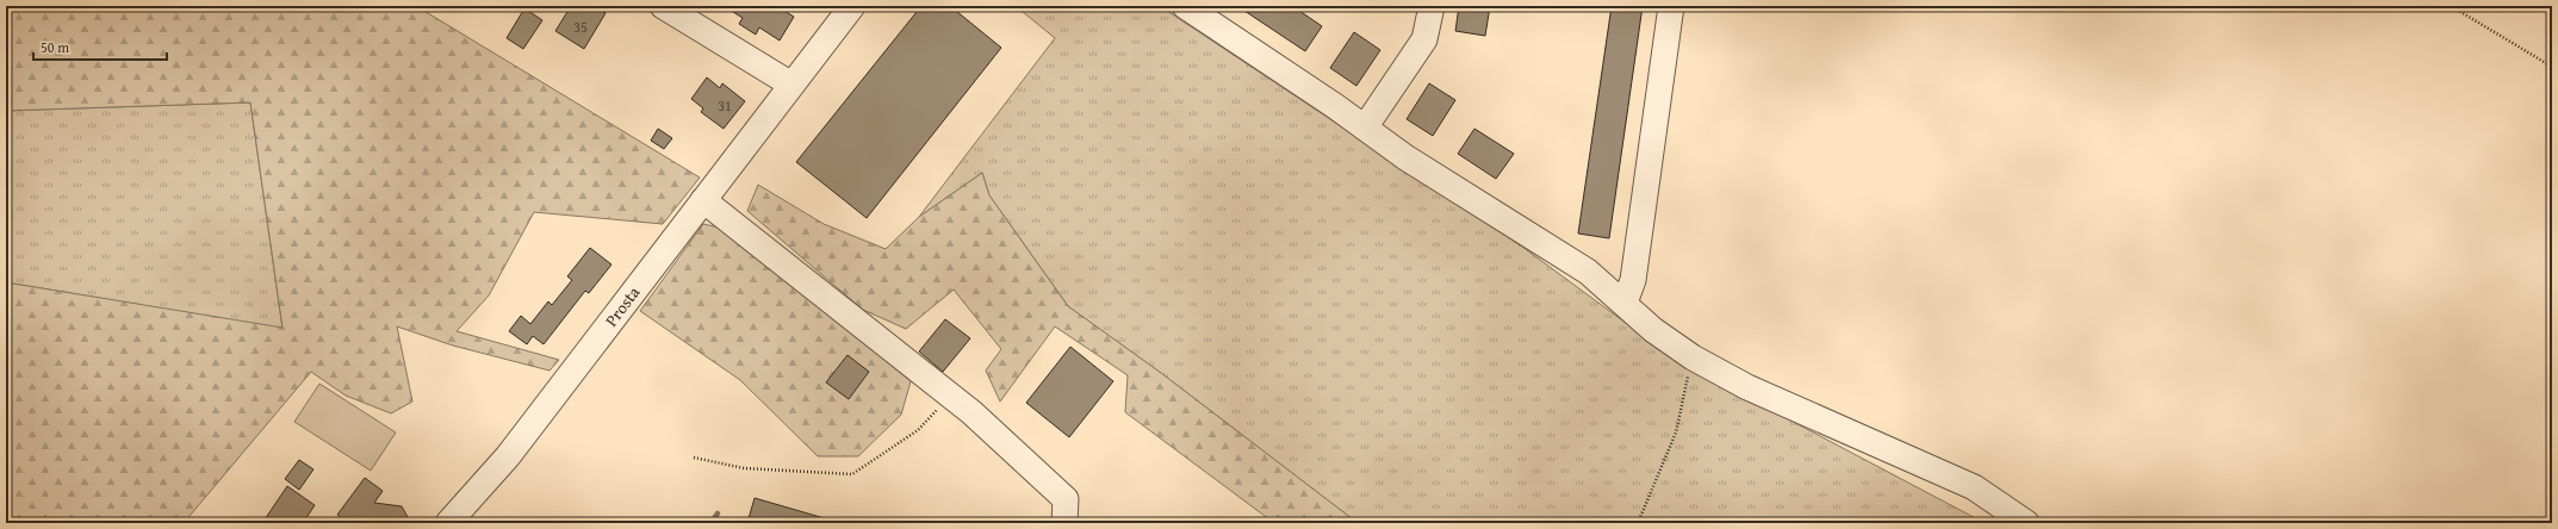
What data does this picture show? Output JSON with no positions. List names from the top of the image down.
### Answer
{
  "streets": {
    "street": ["Prosta"]
  },
  "house_numbers": ["35", "31"],
  "scale_bar": "50 m"
}
